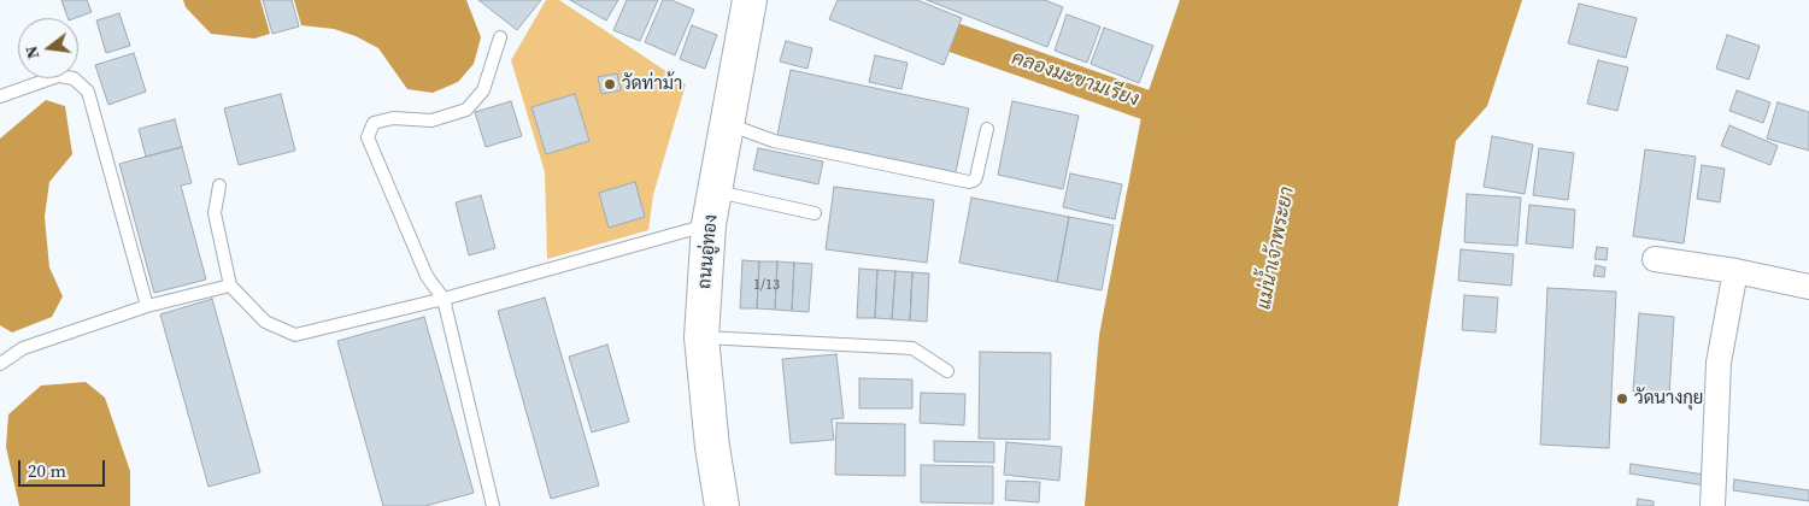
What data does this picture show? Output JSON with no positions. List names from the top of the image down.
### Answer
{
  "streets": {
    "main road": ["ถนนอู่ทอง"]
  },
  "water": ["คลองมะขามเรียง", "แม่น้ำเจ้าพระยา"],
  "places": ["วัดท่าม้า", "วัดนางกุย"],
  "house_numbers": ["1/13"],
  "scale_bar": "20 m",
  "north": "left"
}
